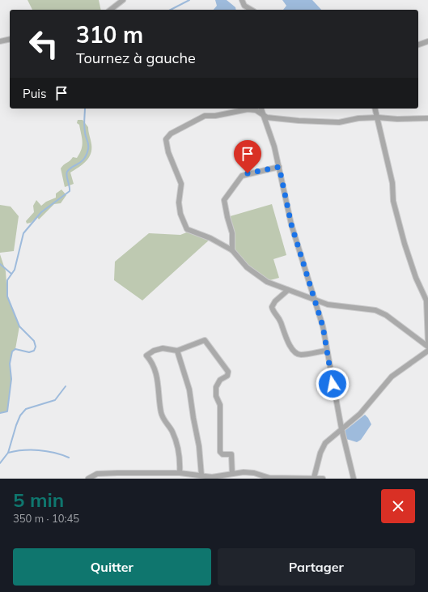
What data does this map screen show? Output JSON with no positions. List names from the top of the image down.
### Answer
{
  "page": {
    "turn": ["310 m", "Tournez à gauche"],
    "then": "Puis",
    "heading": ["5 min", "350 m · 10:45"],
    "buttons": ["Quitter", "Partager"]
  }
}
